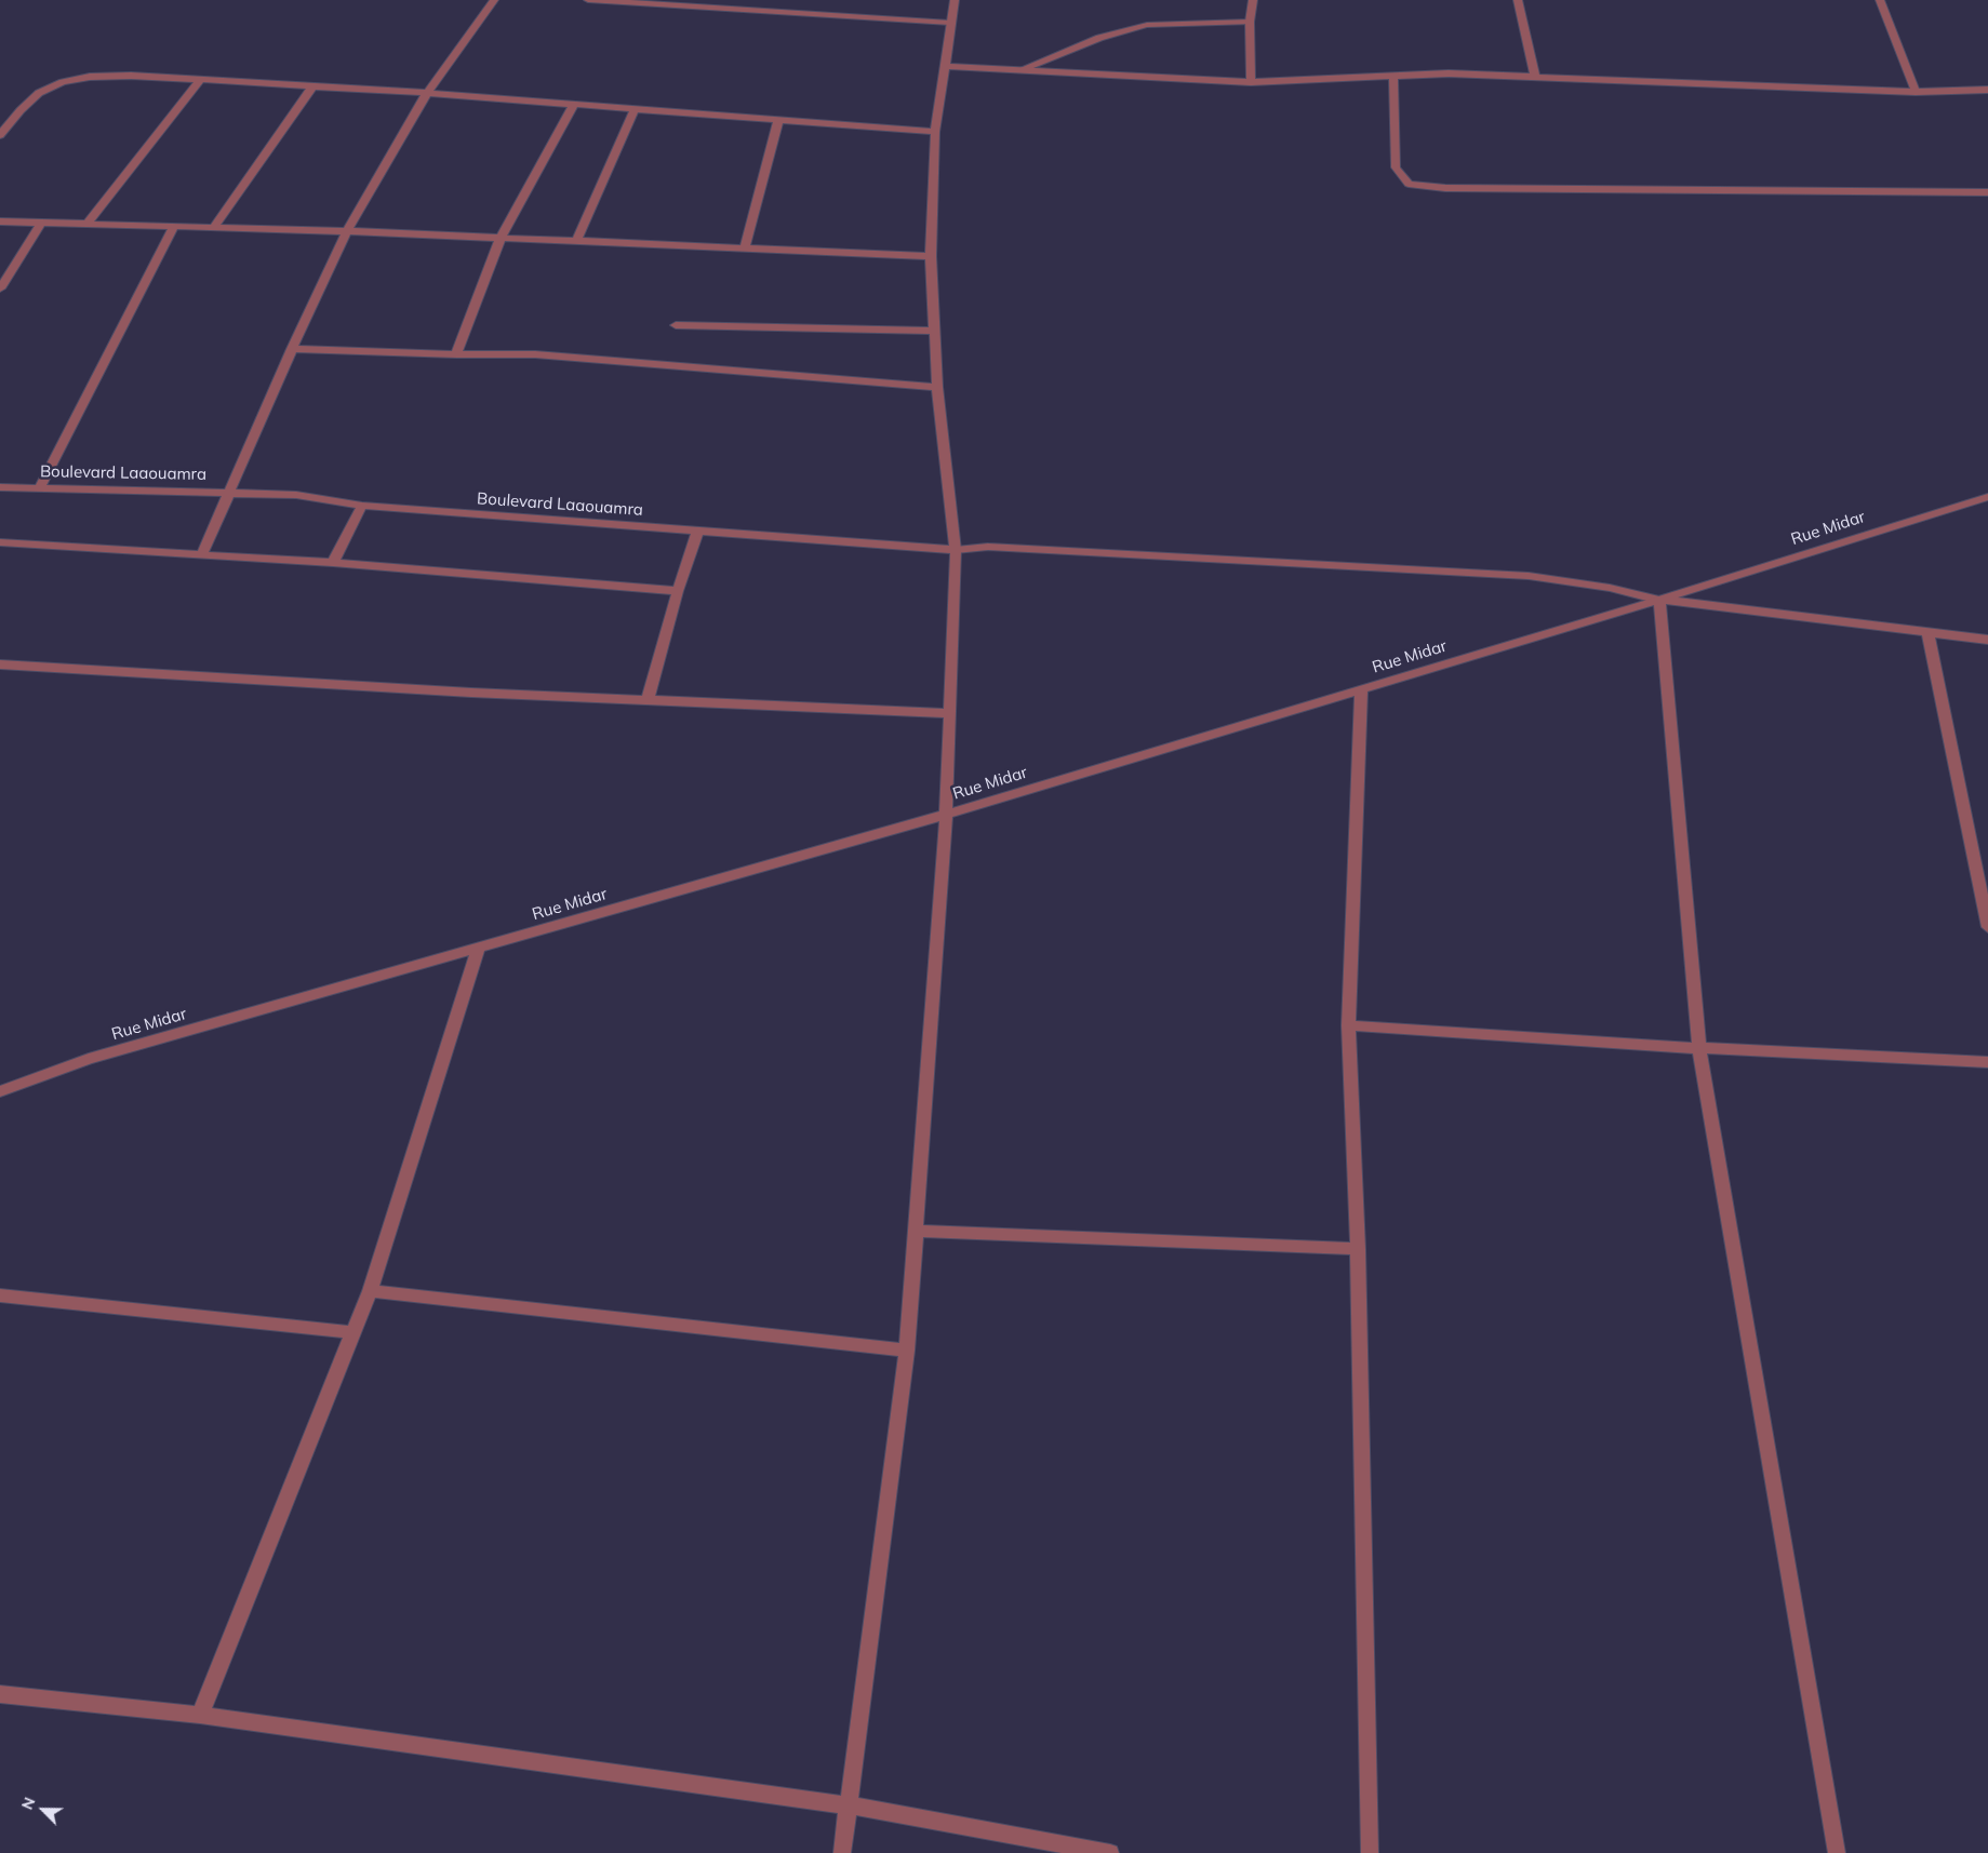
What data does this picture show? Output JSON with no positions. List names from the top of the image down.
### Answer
{
  "streets": {
    "street": ["Boulevard Laaouamra", "Rue Midar"]
  },
  "crossings": [
    ["Boulevard Laaouamra", "Rue Midar"]
  ],
  "north": "top left"
}
